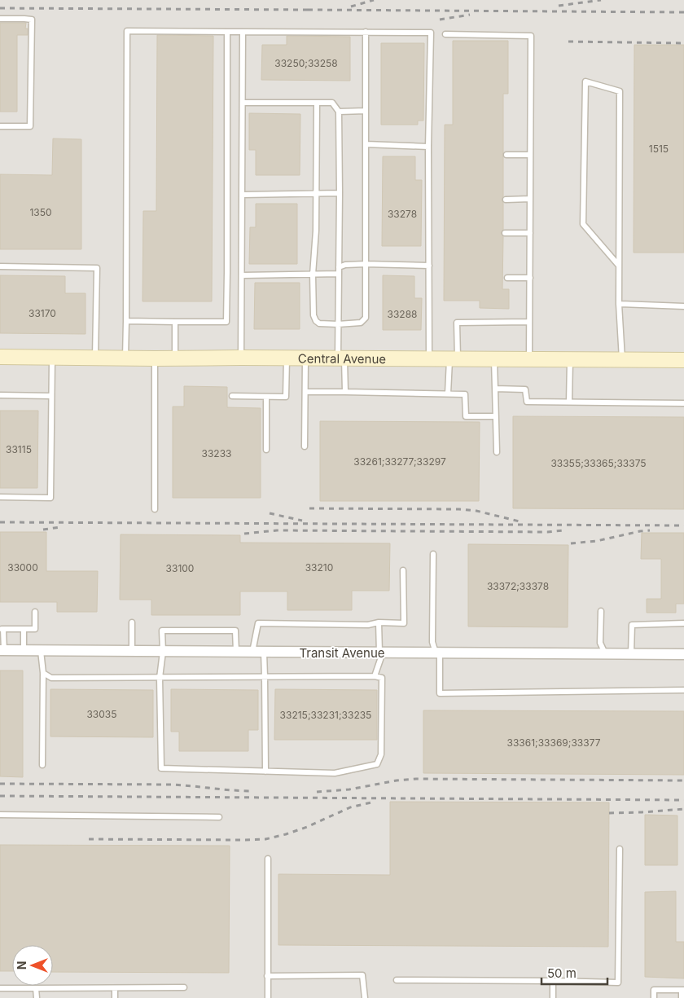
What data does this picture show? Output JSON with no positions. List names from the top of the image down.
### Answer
{
  "streets": {
    "street": ["Central Avenue", "Transit Avenue"]
  },
  "house_numbers": [
    "33250;33258",
    "1515",
    "1350",
    "33278",
    "33170",
    "33288",
    "33115",
    "33233",
    "33261;33277;33297",
    "33355;33365;33375",
    "33000",
    "33210",
    "33100",
    "33372;33378",
    "33035",
    "33215;33231;33235",
    "33361;33369;33377"
  ],
  "scale_bar": "50 m",
  "north": "left"
}
